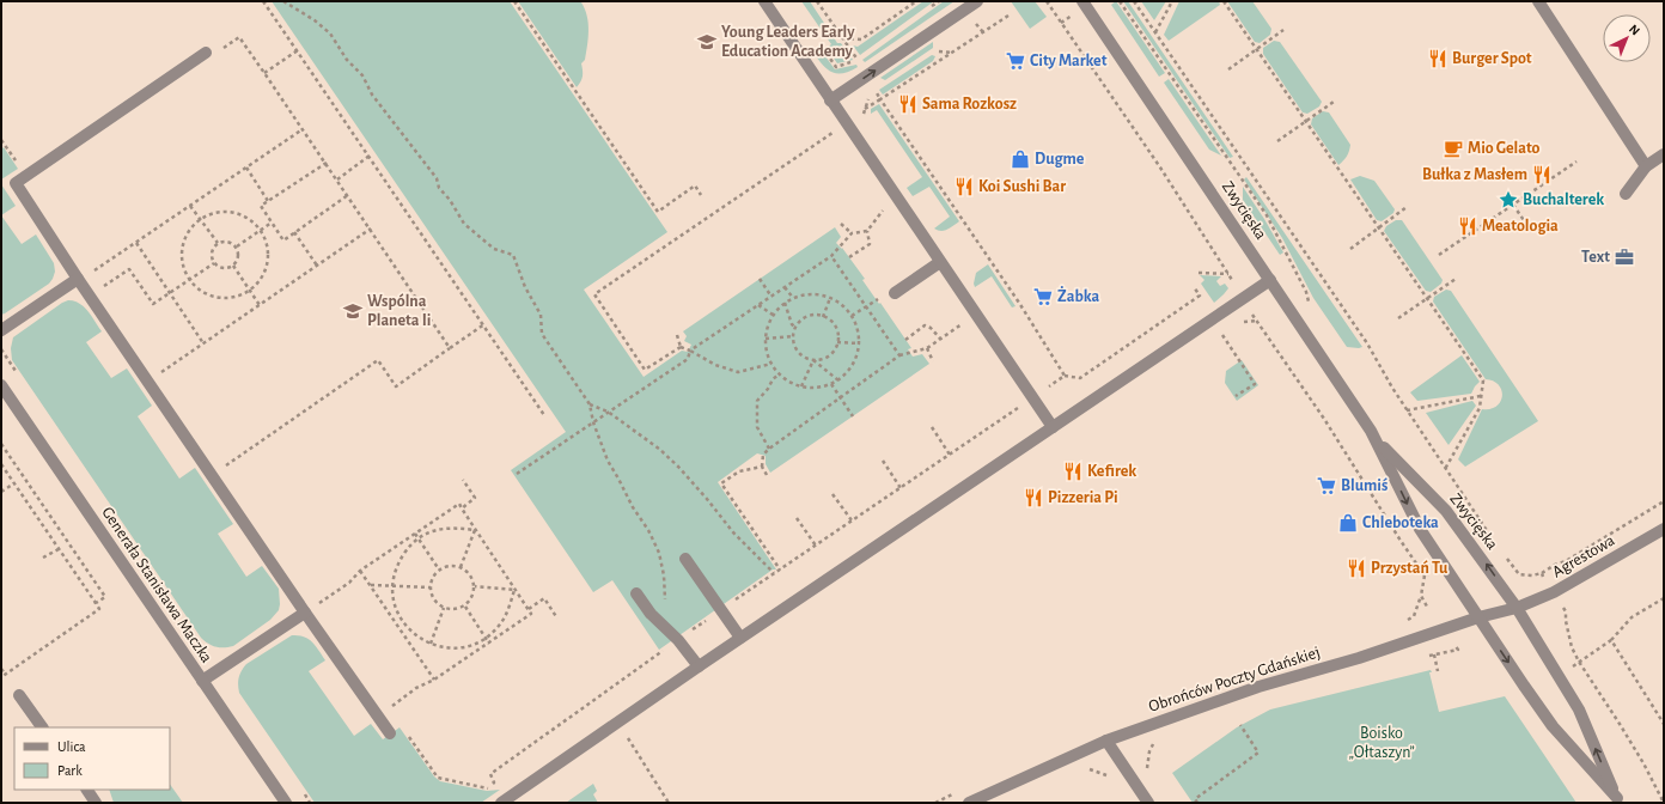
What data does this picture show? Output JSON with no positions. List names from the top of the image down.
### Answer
{
  "streets": {
    "street": [
      "Zwycięska",
      "Agrestowa",
      "Generała Stanisława Maczka",
      "Obrońców Poczty Gdańskiej"
    ]
  },
  "crossings": [
    ["Zwycięska", "Agrestowa"],
    ["Zwycięska", "Obrońców Poczty Gdańskiej"],
    ["Agrestowa", "Obrońców Poczty Gdańskiej"]
  ],
  "parks": ["Boisko „Ołtaszyn”"],
  "places": {
    "school or university": ["Young Leaders Early Education Academy", "Wspólna Planeta Ii"],
    "restaurant": [
      "Burger Spot",
      "Sama Rozkosz",
      "Bułka z Masłem",
      "Koi Sushi Bar",
      "Meatologia",
      "Kefirek",
      "Pizzeria Pi",
      "Przystań Tu"
    ],
    "supermarket": ["City Market", "Żabka", "Blumiś"],
    "cafe": ["Mio Gelato"],
    "shop": ["Dugme", "Chleboteka"],
    "place": ["Buchalterek"],
    "office": ["Text"]
  },
  "legend": ["Ulica", "Park"],
  "north": "top right"
}
